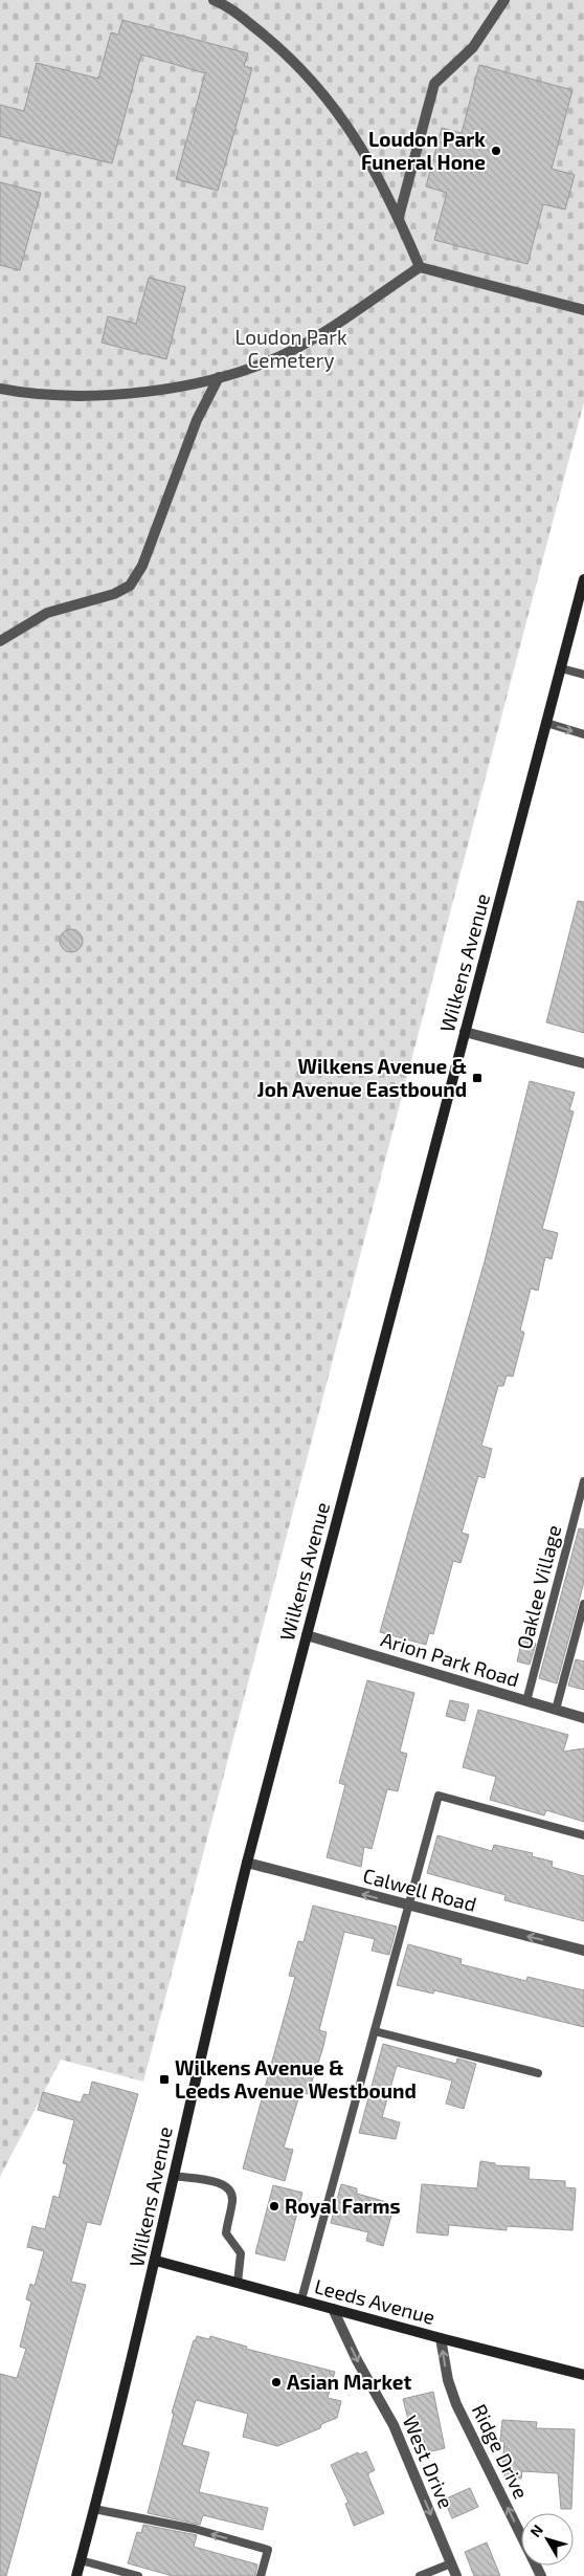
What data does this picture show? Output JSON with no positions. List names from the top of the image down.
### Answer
{
  "streets": {
    "main road": ["Wilkens Avenue", "Leeds Avenue"],
    "street": [
      "Arion Park Road",
      "Calwell Road",
      "Ridge Drive",
      "West Drive"
    ],
    "lane": ["Oaklee Village"]
  },
  "crossings": [
    ["Wilkens Avenue", "Arion Park Road"],
    ["Wilkens Avenue", "Calwell Road"],
    ["Wilkens Avenue", "Leeds Avenue"],
    ["Oaklee Village", "Arion Park Road"],
    ["Leeds Avenue", "Ridge Drive"],
    ["Leeds Avenue", "West Drive"]
  ],
  "one_way": ["Calwell Road", "Ridge Drive", "West Drive"],
  "parks": ["Loudon Park Cemetery"],
  "places": {
    "other": ["Loudon Park Funeral Hone", "Royal Farms", "Asian Market"],
    "transit": ["Wilkens Avenue & Joh Avenue Eastbound", "Wilkens Avenue & Leeds Avenue Westbound"]
  },
  "north": "top left"
}
